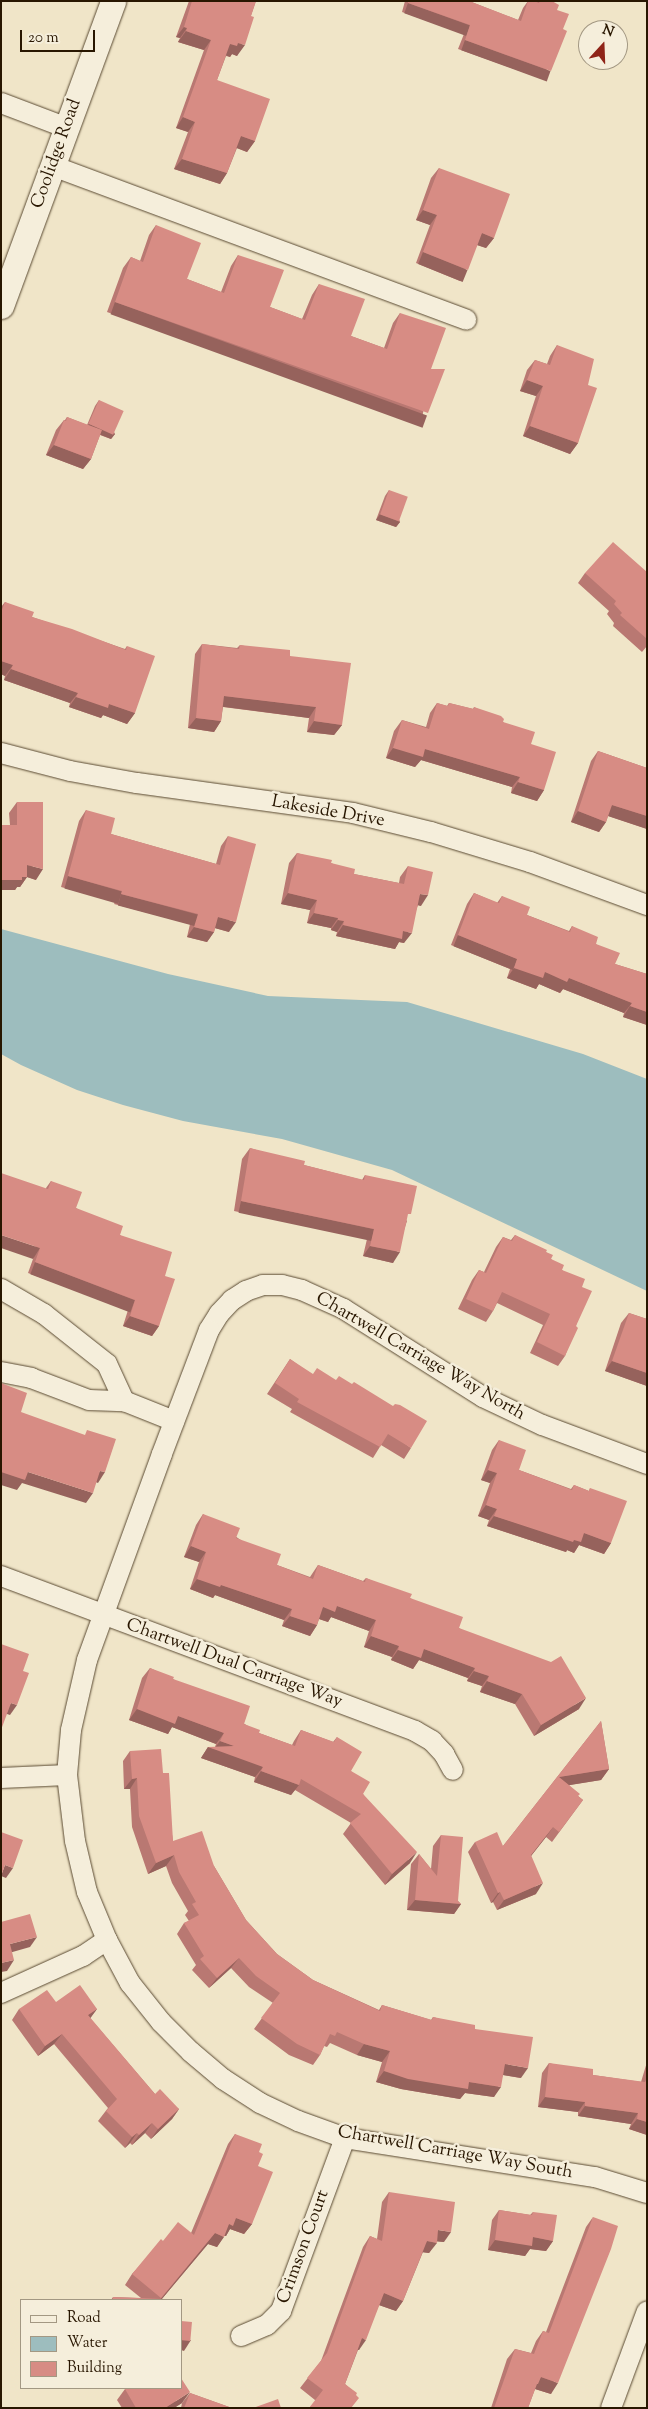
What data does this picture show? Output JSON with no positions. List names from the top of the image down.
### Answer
{
  "streets": {
    "street": [
      "Coolidge Road",
      "Lakeside Drive",
      "Chartwell Carriage Way North",
      "Chartwell Dual Carriage Way",
      "Chartwell Carriage Way South",
      "Crimson Court"
    ]
  },
  "crossings": [
    ["Chartwell Carriage Way North", "Chartwell Dual Carriage Way"],
    ["Chartwell Carriage Way North", "Chartwell Carriage Way South"],
    ["Chartwell Dual Carriage Way", "Chartwell Carriage Way South"],
    ["Chartwell Carriage Way South", "Crimson Court"]
  ],
  "legend": ["Road", "Water", "Building"],
  "scale_bar": "20 m",
  "north": "top"
}
